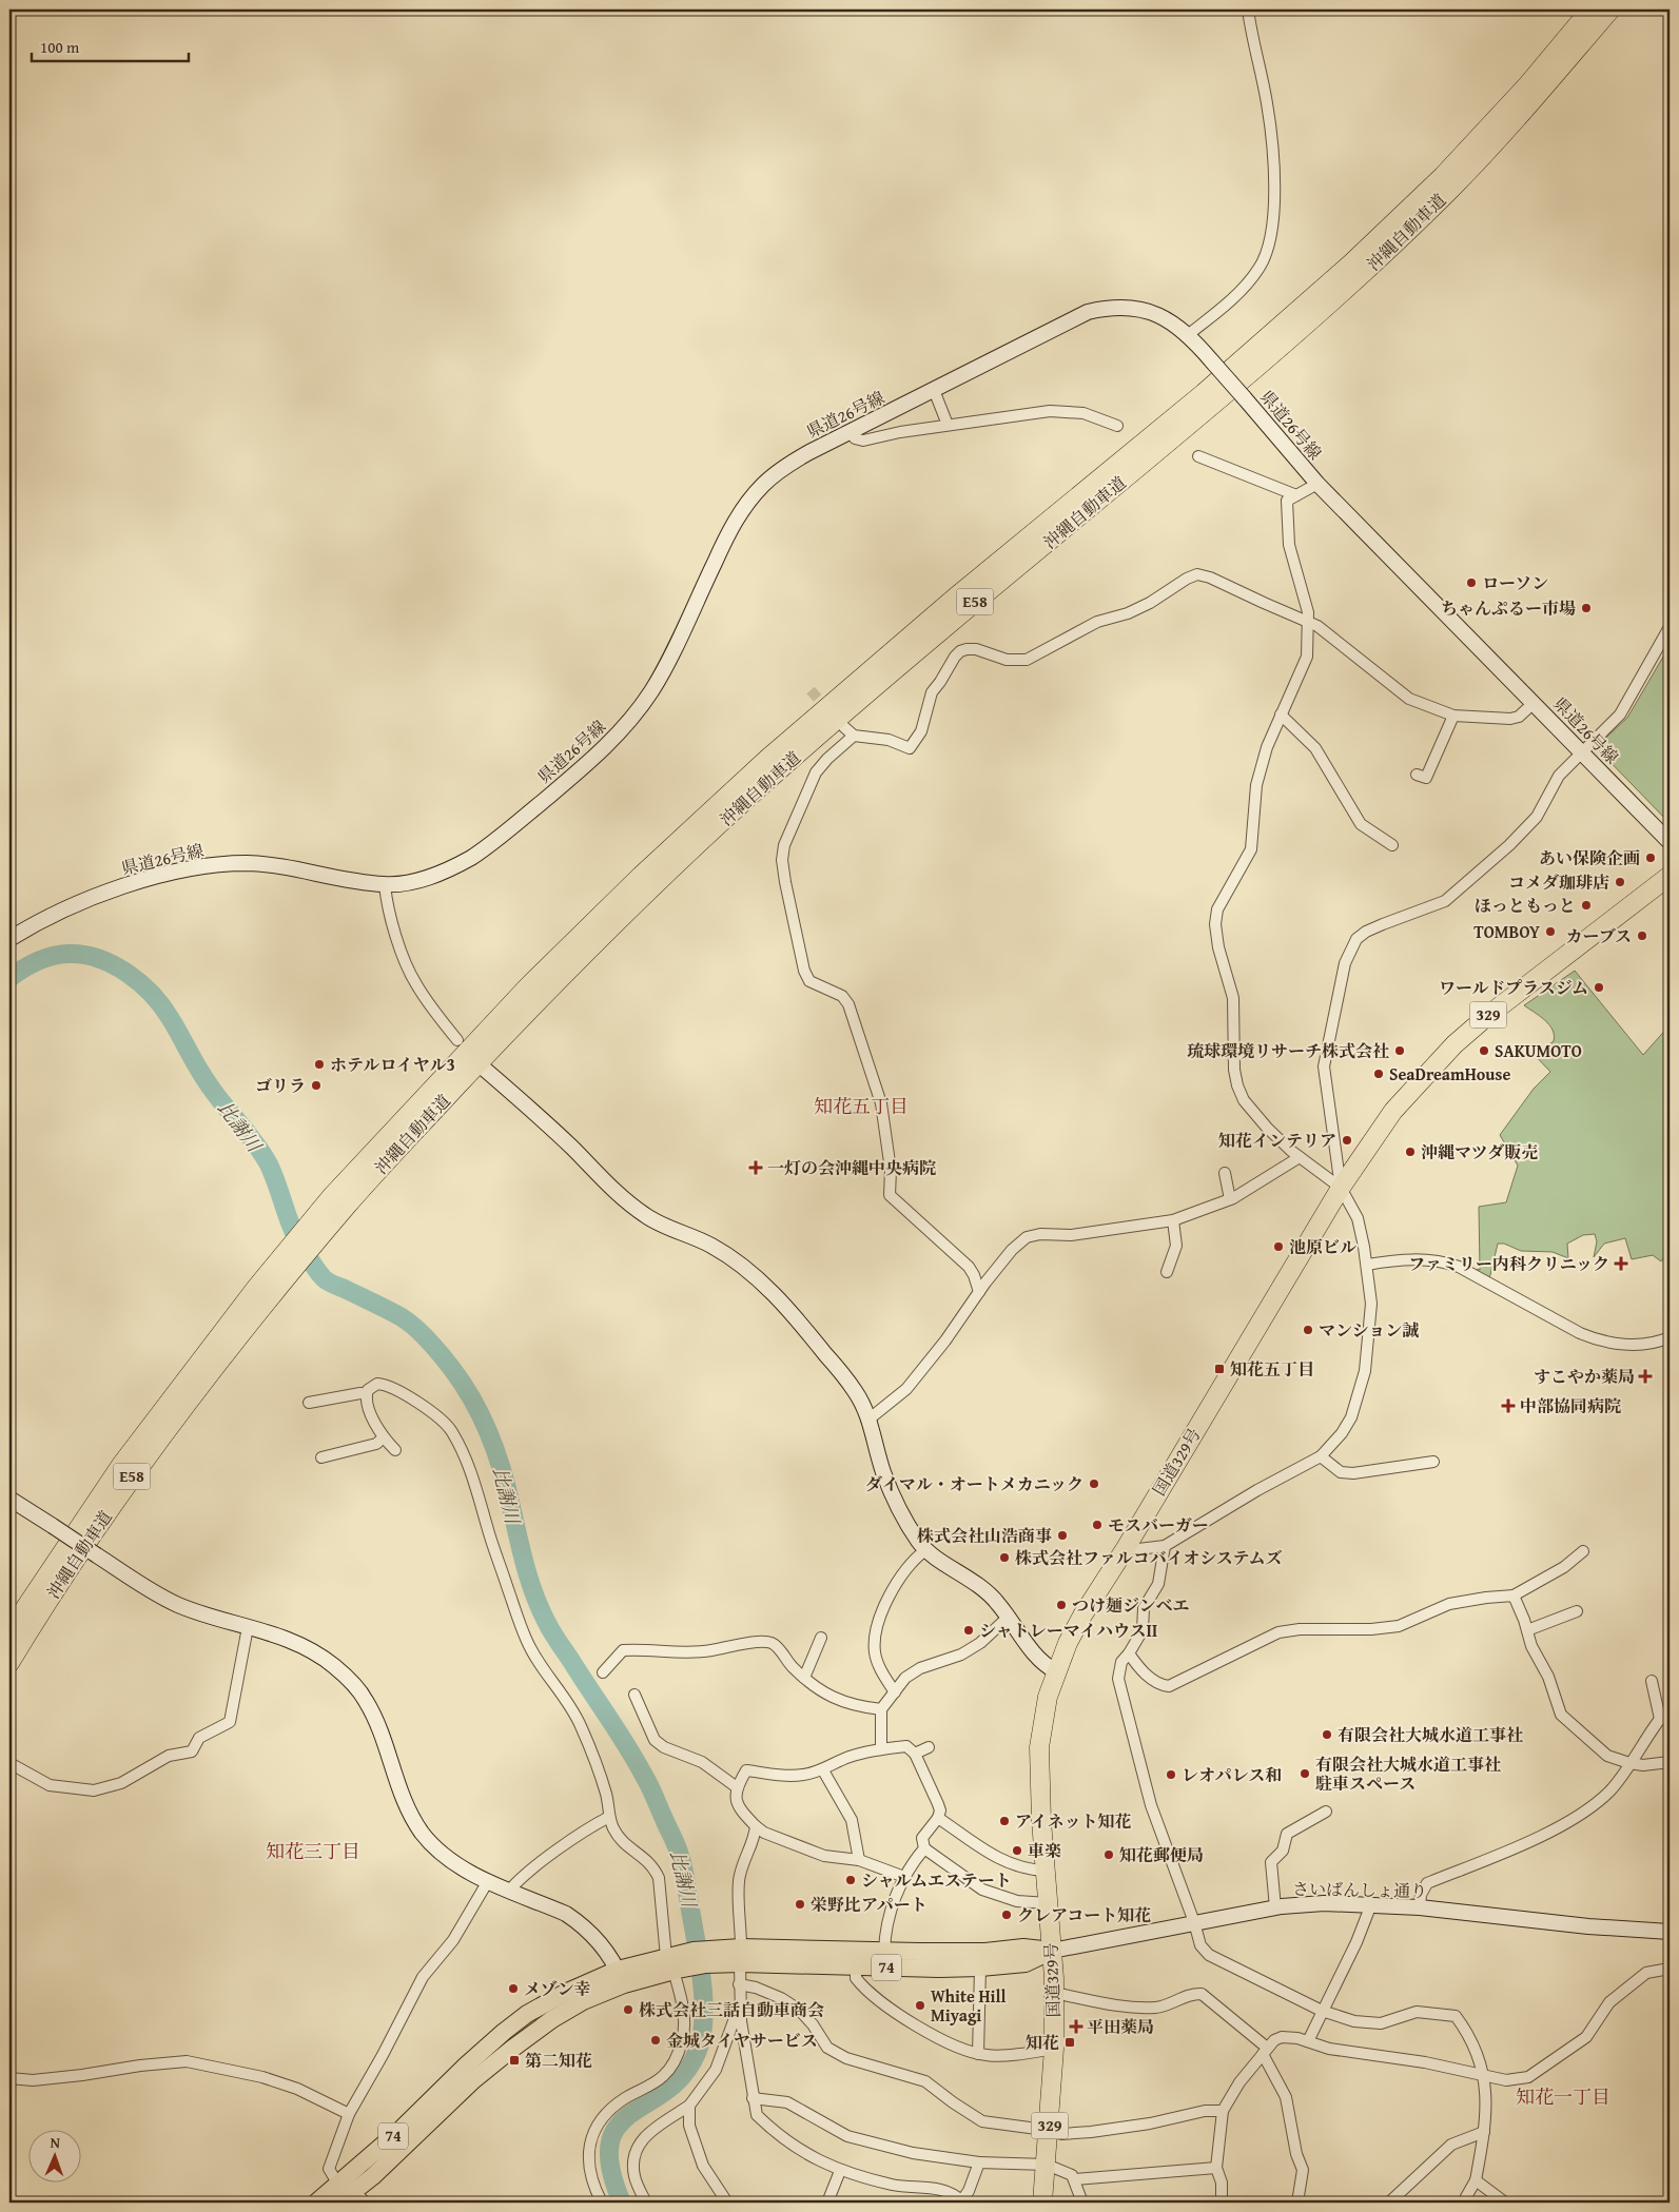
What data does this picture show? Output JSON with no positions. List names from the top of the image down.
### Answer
{
  "streets": {
    "highway": [
      "沖縄自動車道",
      "E58",
      "329",
      "国道329号"
    ],
    "main road": ["県道26号線", "さいばんしょ通り", "74"]
  },
  "crossings": [
    ["国道329号", "さいばんしょ通り"],
    ["国道329号", "74"],
    ["さいばんしょ通り", "74"]
  ],
  "districts": ["知花五丁目", "知花三丁目", "知花一丁目"],
  "water": ["比謝川"],
  "places": {
    "other": [
      "ローソン",
      "ちゃんぷるー市場",
      "あい保険企画",
      "コメダ珈琲店",
      "ほっともっと",
      "TOMBOY",
      "カーブス",
      "ワールドプラスジム",
      "琉球環境リサーチ株式会社",
      "SAKUMOTO",
      "ホテルロイヤル3",
      "SeaDreamHouse",
      "ゴリラ",
      "知花インテリア",
      "沖縄マツダ販売",
      "池原ビル",
      "マンション誠",
      "ダイマル・オートメカニック",
      "モスバーガー",
      "株式会社山浩商事",
      "株式会社ファルコバイオシステムズ",
      "つけ麺ジンベエ",
      "シャトレーマイハウスⅡ",
      "有限会社大城水道工事社",
      "有限会社大城水道工事社 駐車スペース",
      "レオパレス和",
      "アイネット知花",
      "車楽",
      "知花郵便局",
      "シャルムエステート",
      "栄野比アパート",
      "クレアコート知花",
      "メゾン幸",
      "White Hill Miyagi",
      "株式会社三話自動車商会",
      "金城タイヤサービス"
    ],
    "health": [
      "一灯の会沖縄中央病院",
      "ファミリー内科クリニック",
      "すこやか薬局",
      "中部協同病院",
      "平田薬局"
    ],
    "transit": ["知花五丁目", "知花", "第二知花"]
  },
  "scale_bar": "100 m",
  "north": "top"
}
